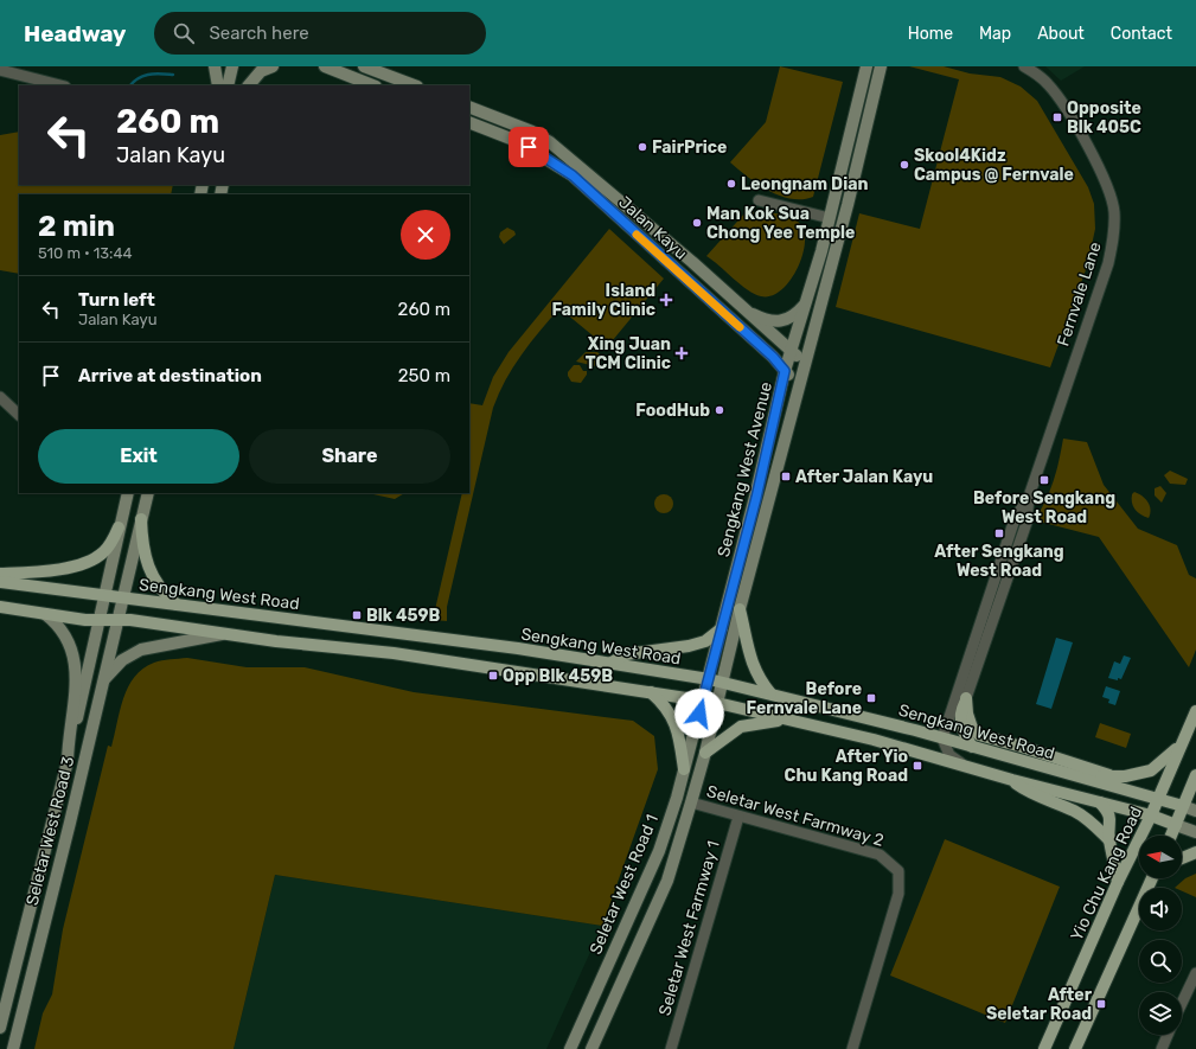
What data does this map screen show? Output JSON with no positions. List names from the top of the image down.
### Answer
{
  "streets": {
    "main road": [
      "Jalan Kayu",
      "Sengkang West Avenue",
      "Sengkang West Road",
      "Seletar West Road 3",
      "Yio Chu Kang Road",
      "Seletar West Road 1"
    ],
    "street": ["Fernvale Lane", "Seletar West Farmway 2", "Seletar West Farmway 1"]
  },
  "crossings": [
    ["Jalan Kayu", "Sengkang West Avenue"],
    ["Fernvale Lane", "Sengkang West Road"],
    ["Sengkang West Avenue", "Sengkang West Road"],
    ["Sengkang West Avenue", "Seletar West Road 1"],
    ["Sengkang West Road", "Seletar West Road 3"],
    ["Sengkang West Road", "Yio Chu Kang Road"],
    ["Seletar West Farmway 2", "Seletar West Road 1"],
    ["Seletar West Farmway 2", "Seletar West Farmway 1"]
  ],
  "places": {
    "transit": [
      "Opposite Blk 405C",
      "After Jalan Kayu",
      "Before Sengkang West Road",
      "After Sengkang West Road",
      "Blk 459B",
      "Opp Blk 459B",
      "Before Fernvale Lane",
      "After Yio Chu Kang Road",
      "After Seletar Road"
    ],
    "other": [
      "FairPrice",
      "Skool4Kidz Campus @ Fernvale",
      "Leongnam Dian",
      "Man Kok Sua Chong Yee Temple",
      "FoodHub"
    ],
    "health": ["Island Family Clinic", "Xing Juan TCM Clinic"]
  },
  "north": "left",
  "page": {
    "header": "Headway",
    "search": "Search here",
    "nav": [
      "Home",
      "Map",
      "About",
      "Contact"
    ],
    "turn": ["260 m", "Jalan Kayu"],
    "heading": ["2 min", "510 m · 13:44"],
    "list": [
      {
        "name": "Turn left",
        "note": "Jalan Kayu",
        "value": "260 m"
      },
      {
        "name": "Arrive at destination",
        "value": "250 m"
      }
    ],
    "buttons": ["Exit", "Share"]
  }
}
